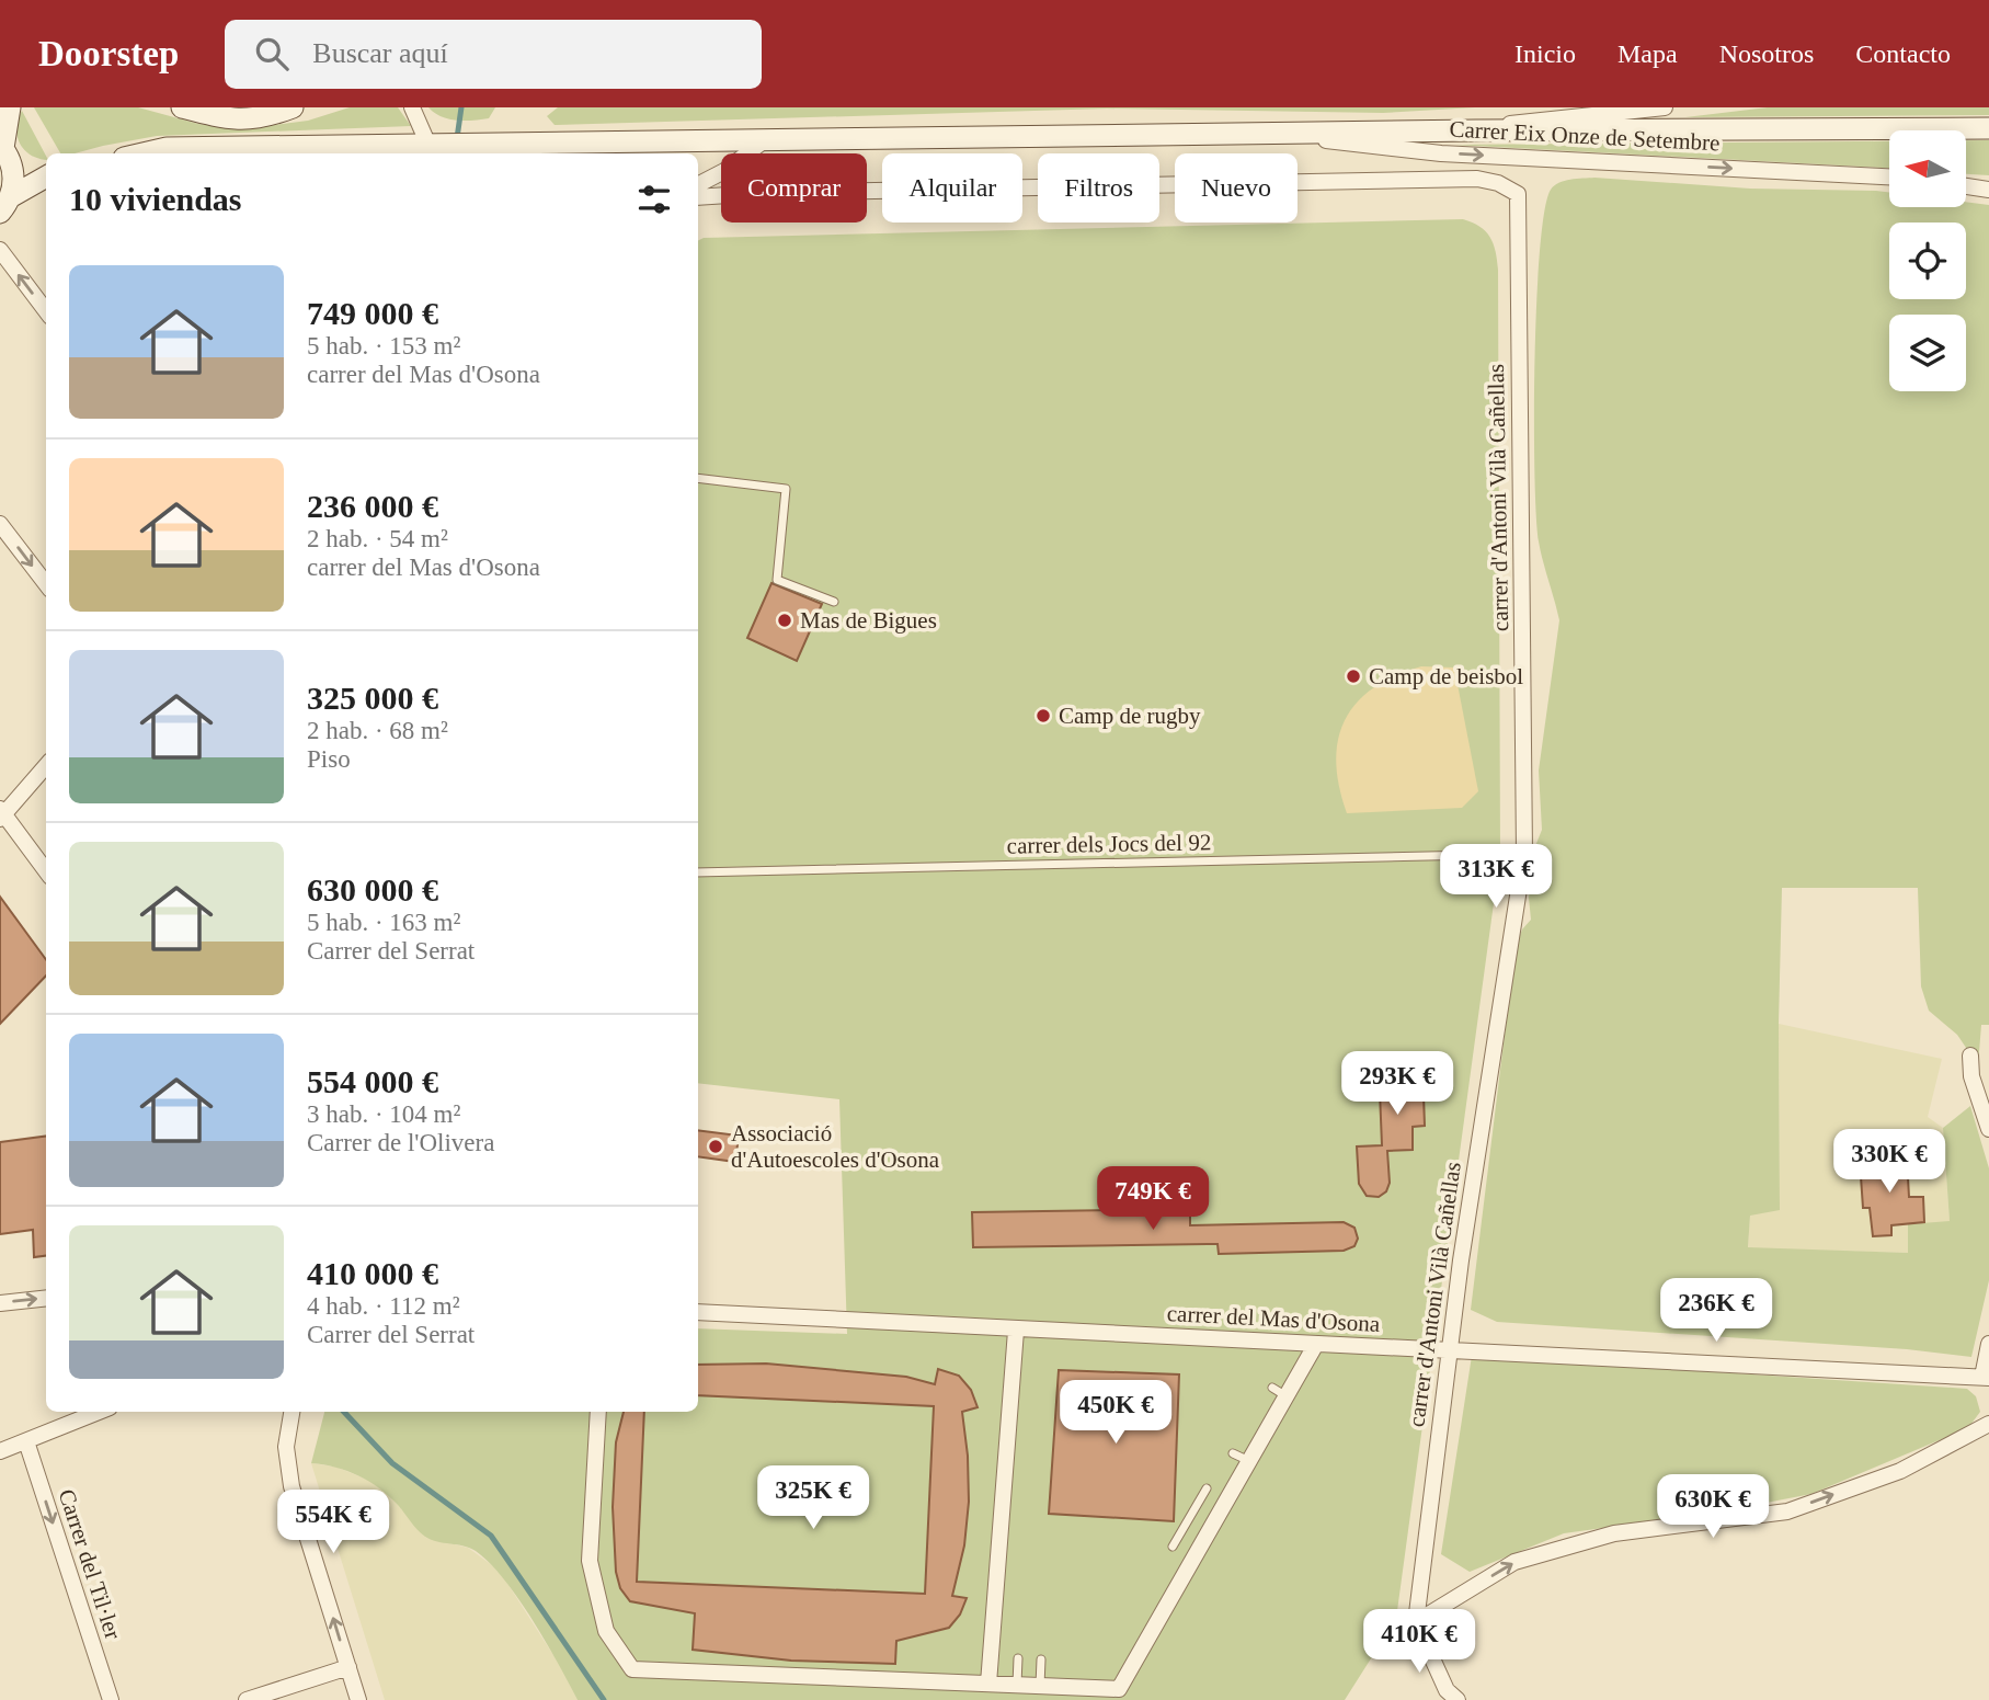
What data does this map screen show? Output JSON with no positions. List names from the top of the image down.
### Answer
{
  "streets": {
    "street": [
      "Carrer Eix Onze de Setembre",
      "carrer d'Antoni Vilà Cañellas",
      "carrer del Mas d'Osona",
      "Carrer del Til·ler"
    ],
    "lane": ["carrer dels Jocs del 92"]
  },
  "crossings": [
    ["Carrer Eix Onze de Setembre", "carrer d'Antoni Vilà Cañellas"],
    ["carrer d'Antoni Vilà Cañellas", "carrer dels Jocs del 92"],
    ["carrer d'Antoni Vilà Cañellas", "carrer del Mas d'Osona"]
  ],
  "one_way": ["Carrer del Til·ler"],
  "places": [
    "Mas de Bigues",
    "Camp de beisbol",
    "Camp de rugby",
    "Associació d'Autoescoles d'Osona"
  ],
  "north": "left",
  "page": {
    "header": "Doorstep",
    "search": "Buscar aquí",
    "nav": [
      "Inicio",
      "Mapa",
      "Nosotros",
      "Contacto"
    ],
    "chip": [
      "Comprar",
      "Alquilar",
      "Filtros",
      "Nuevo"
    ],
    "heading": "10 viviendas",
    "list": [
      {
        "name": "749 000 €",
        "note": "5 hab. · 153 m² · carrer del Mas d'Osona"
      },
      {
        "name": "236 000 €",
        "note": "2 hab. · 54 m² · carrer del Mas d'Osona"
      },
      {
        "name": "325 000 €",
        "note": "2 hab. · 68 m² · Piso"
      },
      {
        "name": "630 000 €",
        "note": "5 hab. · 163 m² · Carrer del Serrat"
      },
      {
        "name": "554 000 €",
        "note": "3 hab. · 104 m² · Carrer de l'Olivera"
      },
      {
        "name": "410 000 €",
        "note": "4 hab. · 112 m² · Carrer del Serrat"
      }
    ],
    "price": [
      "313K €",
      "293K €",
      "330K €",
      "749K €",
      "236K €",
      "450K €",
      "325K €",
      "630K €",
      "554K €",
      "410K €"
    ]
  }
}
